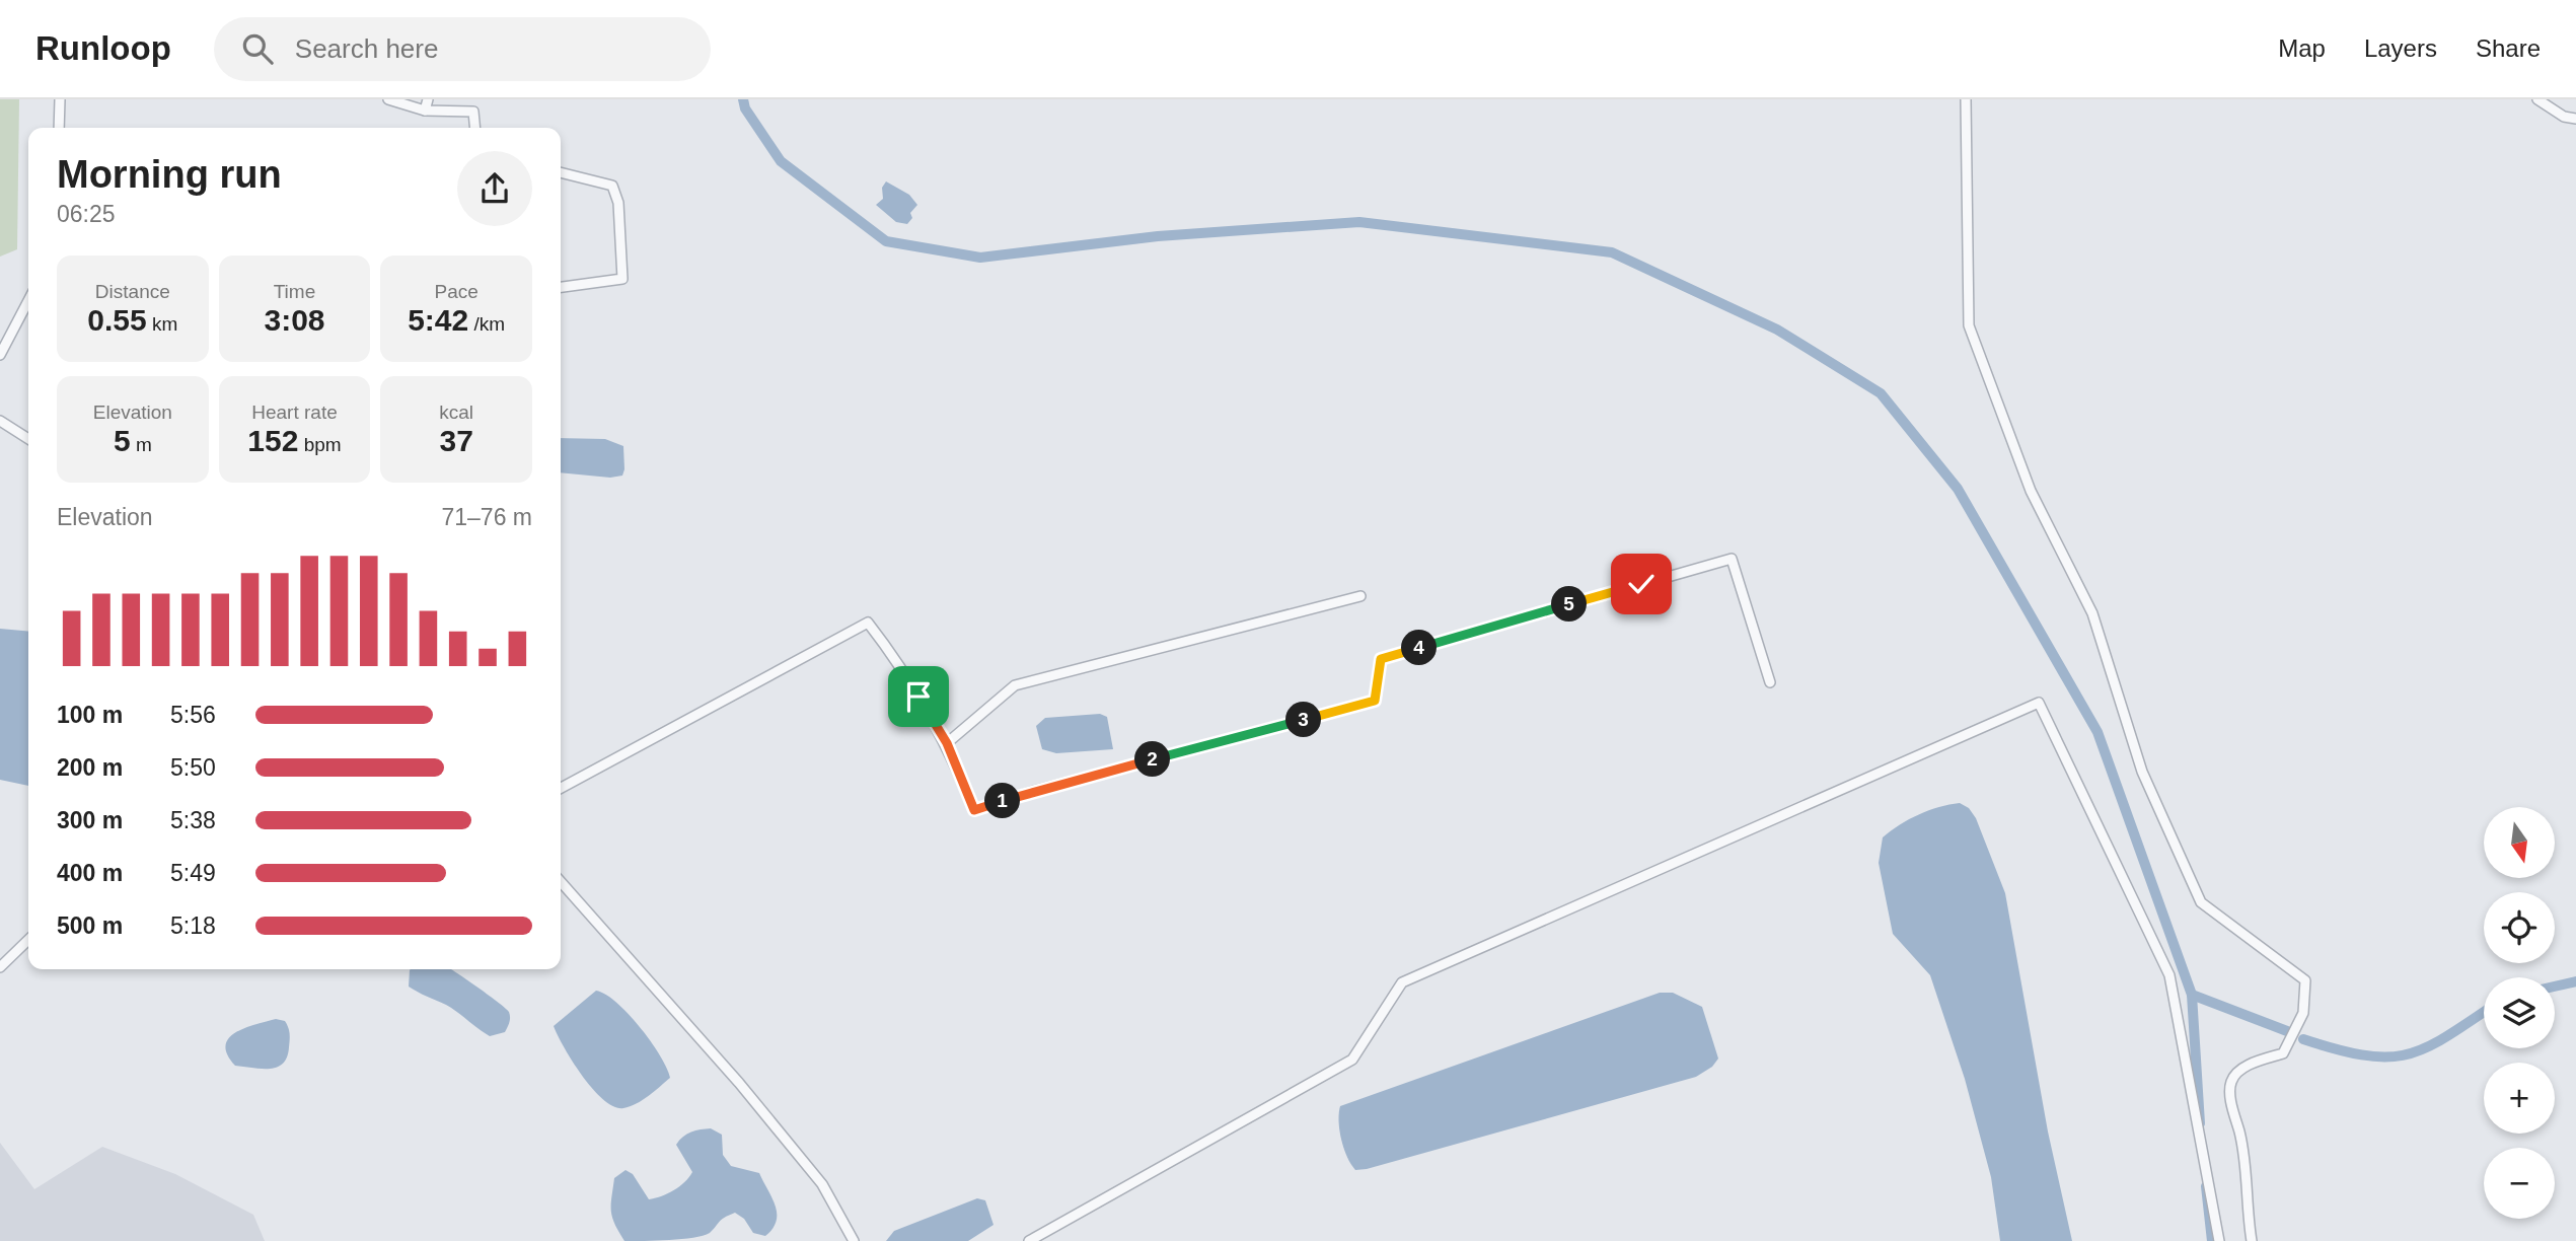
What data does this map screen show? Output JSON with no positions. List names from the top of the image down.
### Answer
{
  "north": "bottom",
  "page": {
    "header": "Runloop",
    "search": "Search here",
    "nav": ["Map", "Layers", "Share"],
    "heading": ["Morning run", "06:25"],
    "stats": [
      ["Distance", "0.55 km"],
      ["Time", "3:08"],
      ["Pace", "5:42 /km"],
      ["Elevation", "5 m"],
      ["Heart rate", "152 bpm"],
      ["kcal", "37"]
    ],
    "chart": ["Elevation", "71–76 m"],
    "pins": [
      "5",
      "4",
      "3",
      "2",
      "1"
    ],
    "list": [
      {
        "name": "100 m",
        "note": "5:56"
      },
      {
        "name": "200 m",
        "note": "5:50"
      },
      {
        "name": "300 m",
        "note": "5:38"
      },
      {
        "name": "400 m",
        "note": "5:49"
      },
      {
        "name": "500 m",
        "note": "5:18"
      }
    ],
    "map_buttons": ["+", "−"]
  }
}
